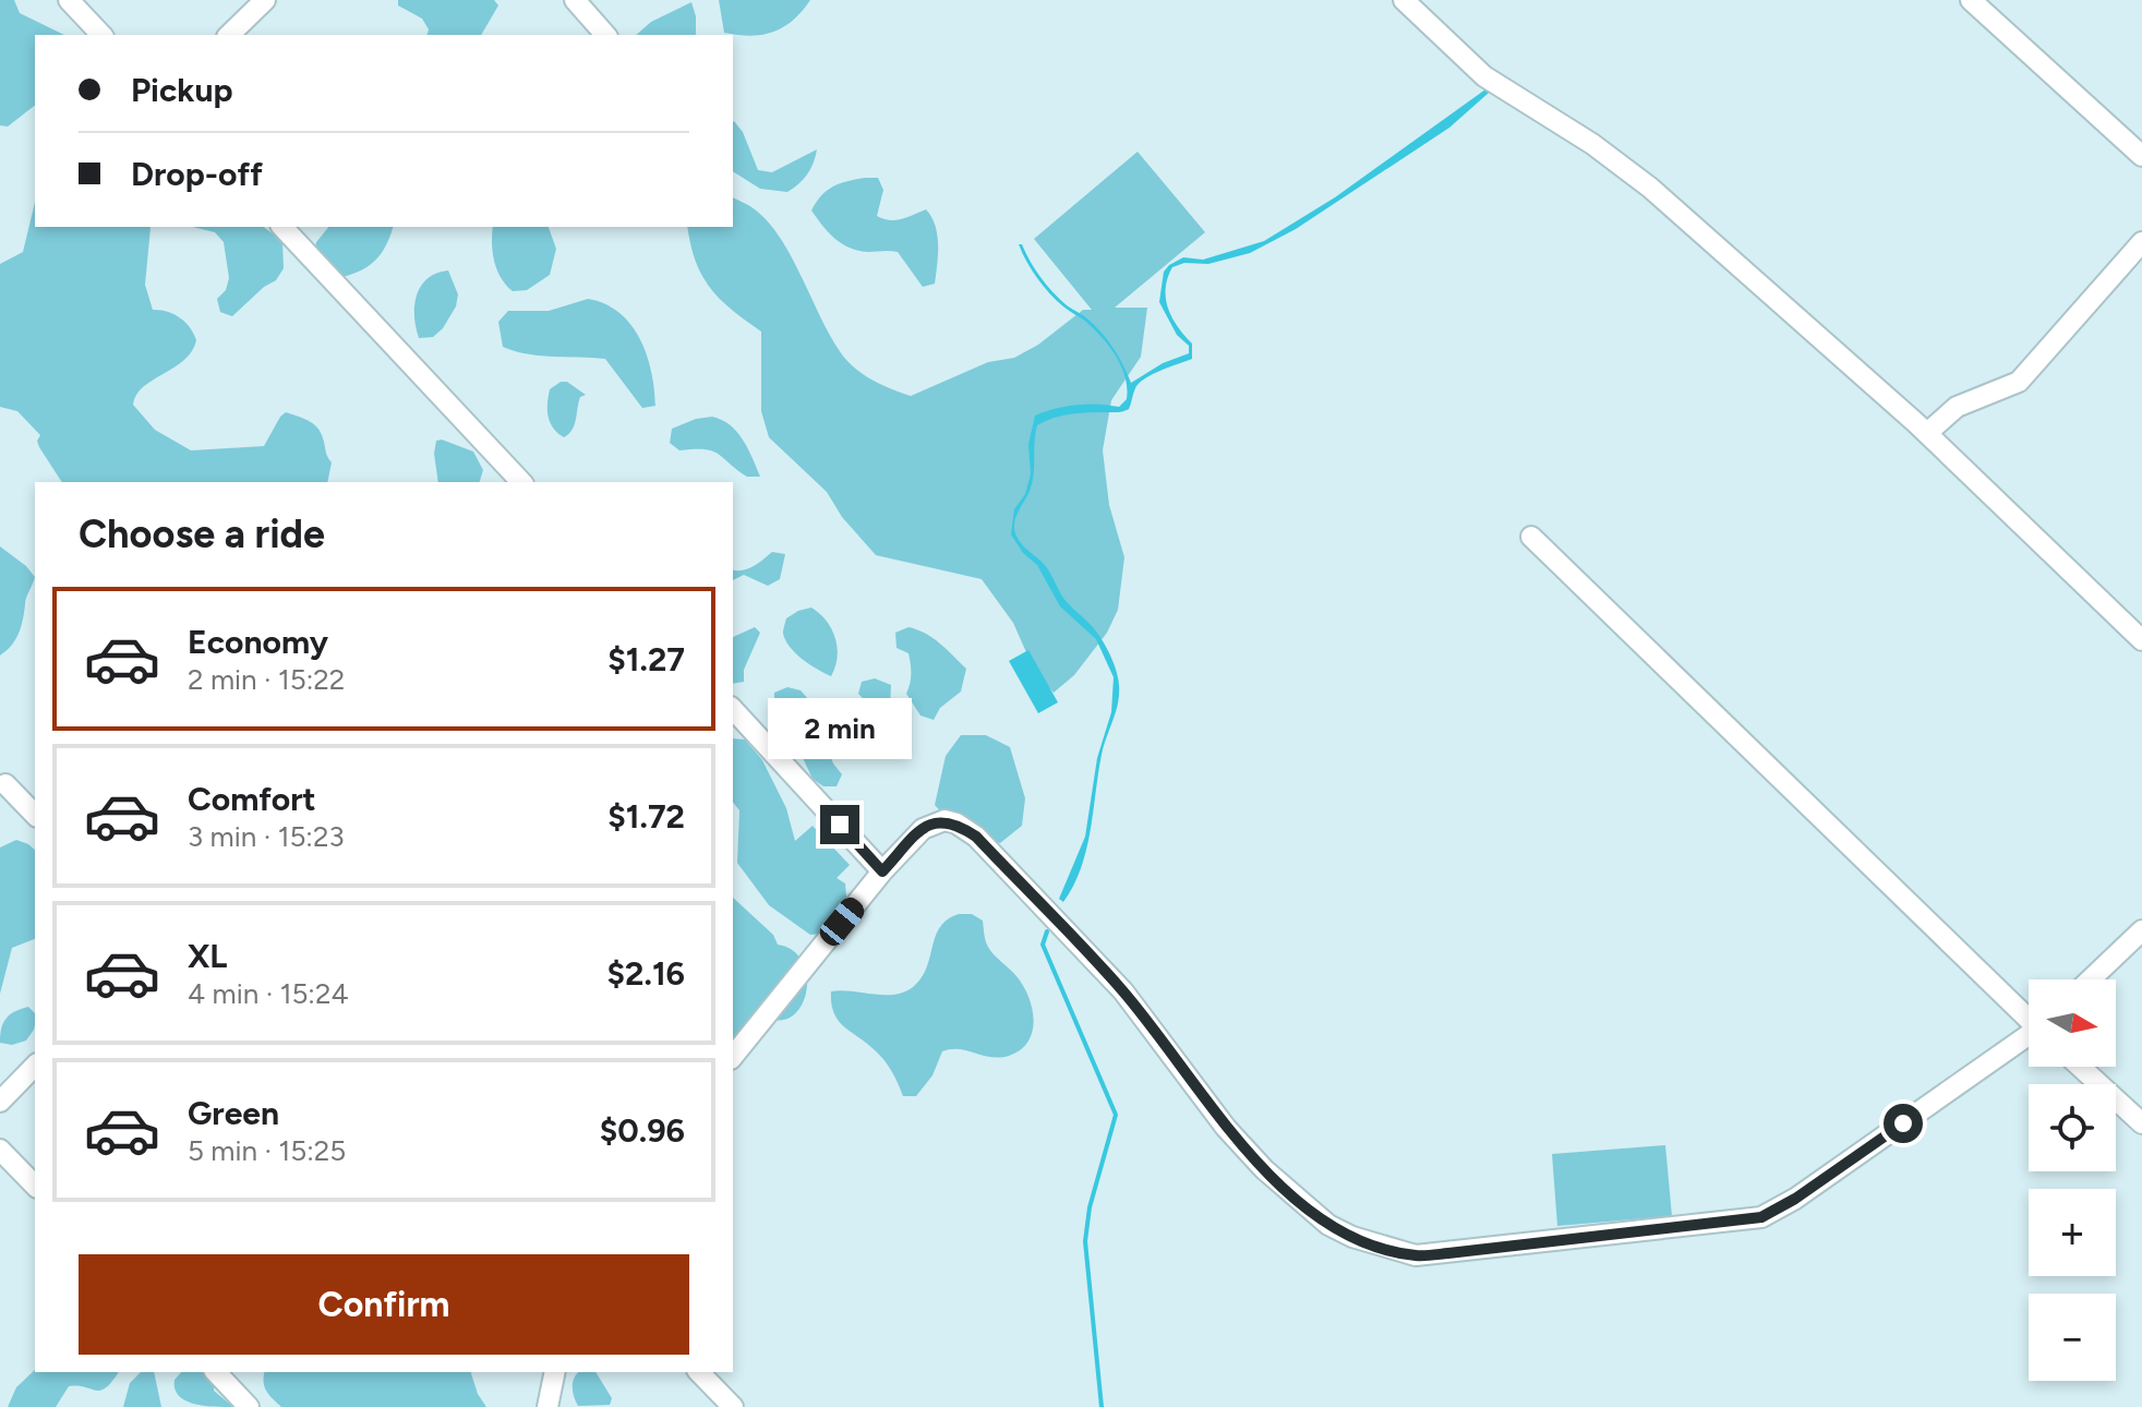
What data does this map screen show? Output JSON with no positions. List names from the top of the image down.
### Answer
{
  "north": "right",
  "page": {
    "banner": ["Pickup", "Drop-off"],
    "heading": "Choose a ride",
    "list": [
      {
        "name": "Economy",
        "note": "2 min · 15:22",
        "value": "$1.27"
      },
      {
        "name": "Comfort",
        "note": "3 min · 15:23",
        "value": "$1.72"
      },
      {
        "name": "XL",
        "note": "4 min · 15:24",
        "value": "$2.16"
      },
      {
        "name": "Green",
        "note": "5 min · 15:25",
        "value": "$0.96"
      }
    ],
    "bubble": "2 min",
    "map_buttons": ["+", "−"],
    "buttons": "Confirm"
  }
}
